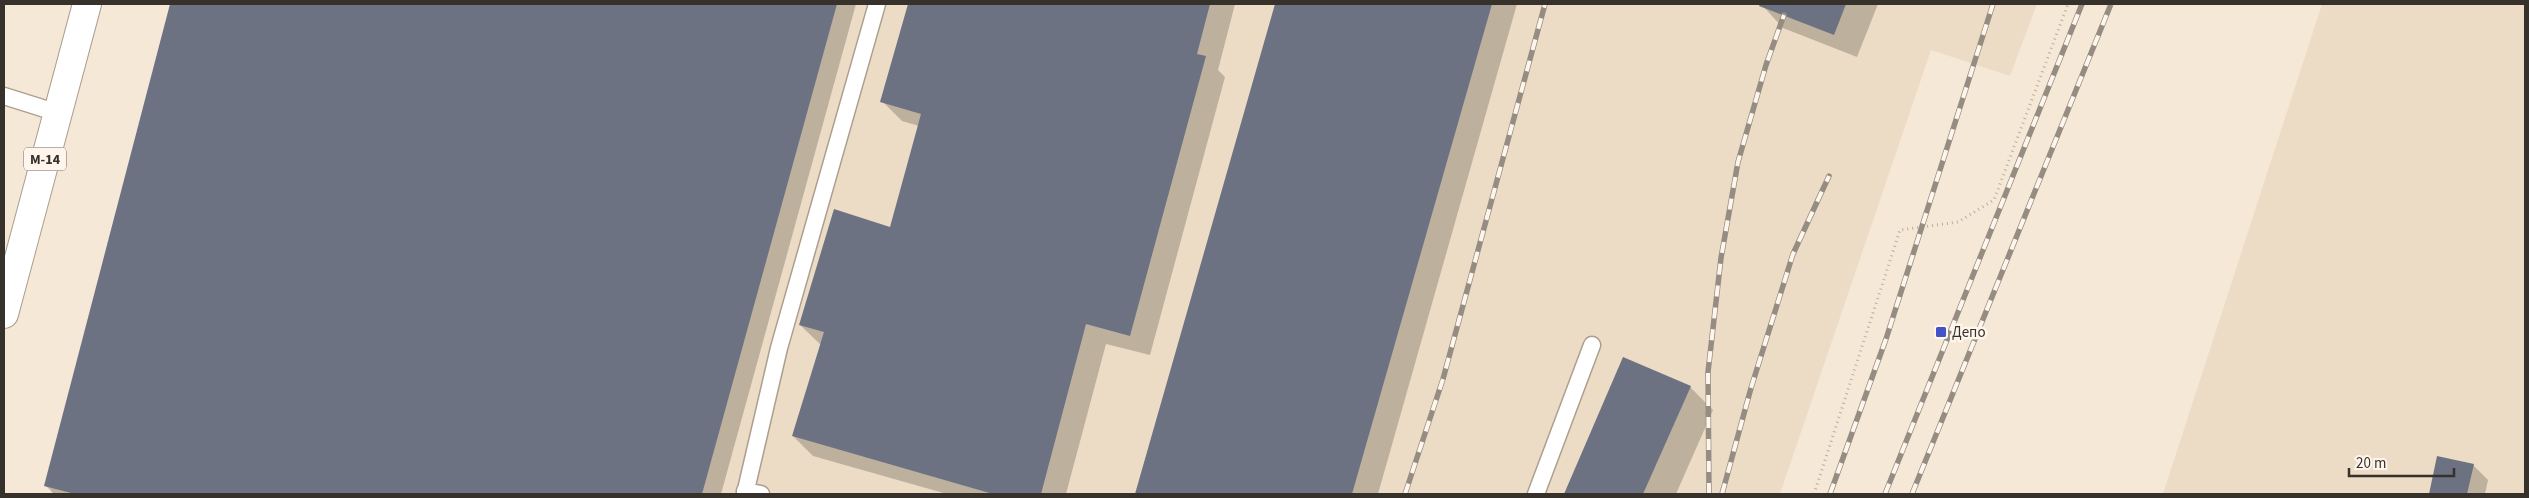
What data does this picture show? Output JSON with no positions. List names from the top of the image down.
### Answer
{
  "streets": {
    "main road": ["М-14"]
  },
  "places": {
    "transit": ["Депо"]
  },
  "scale_bar": "20 m"
}
